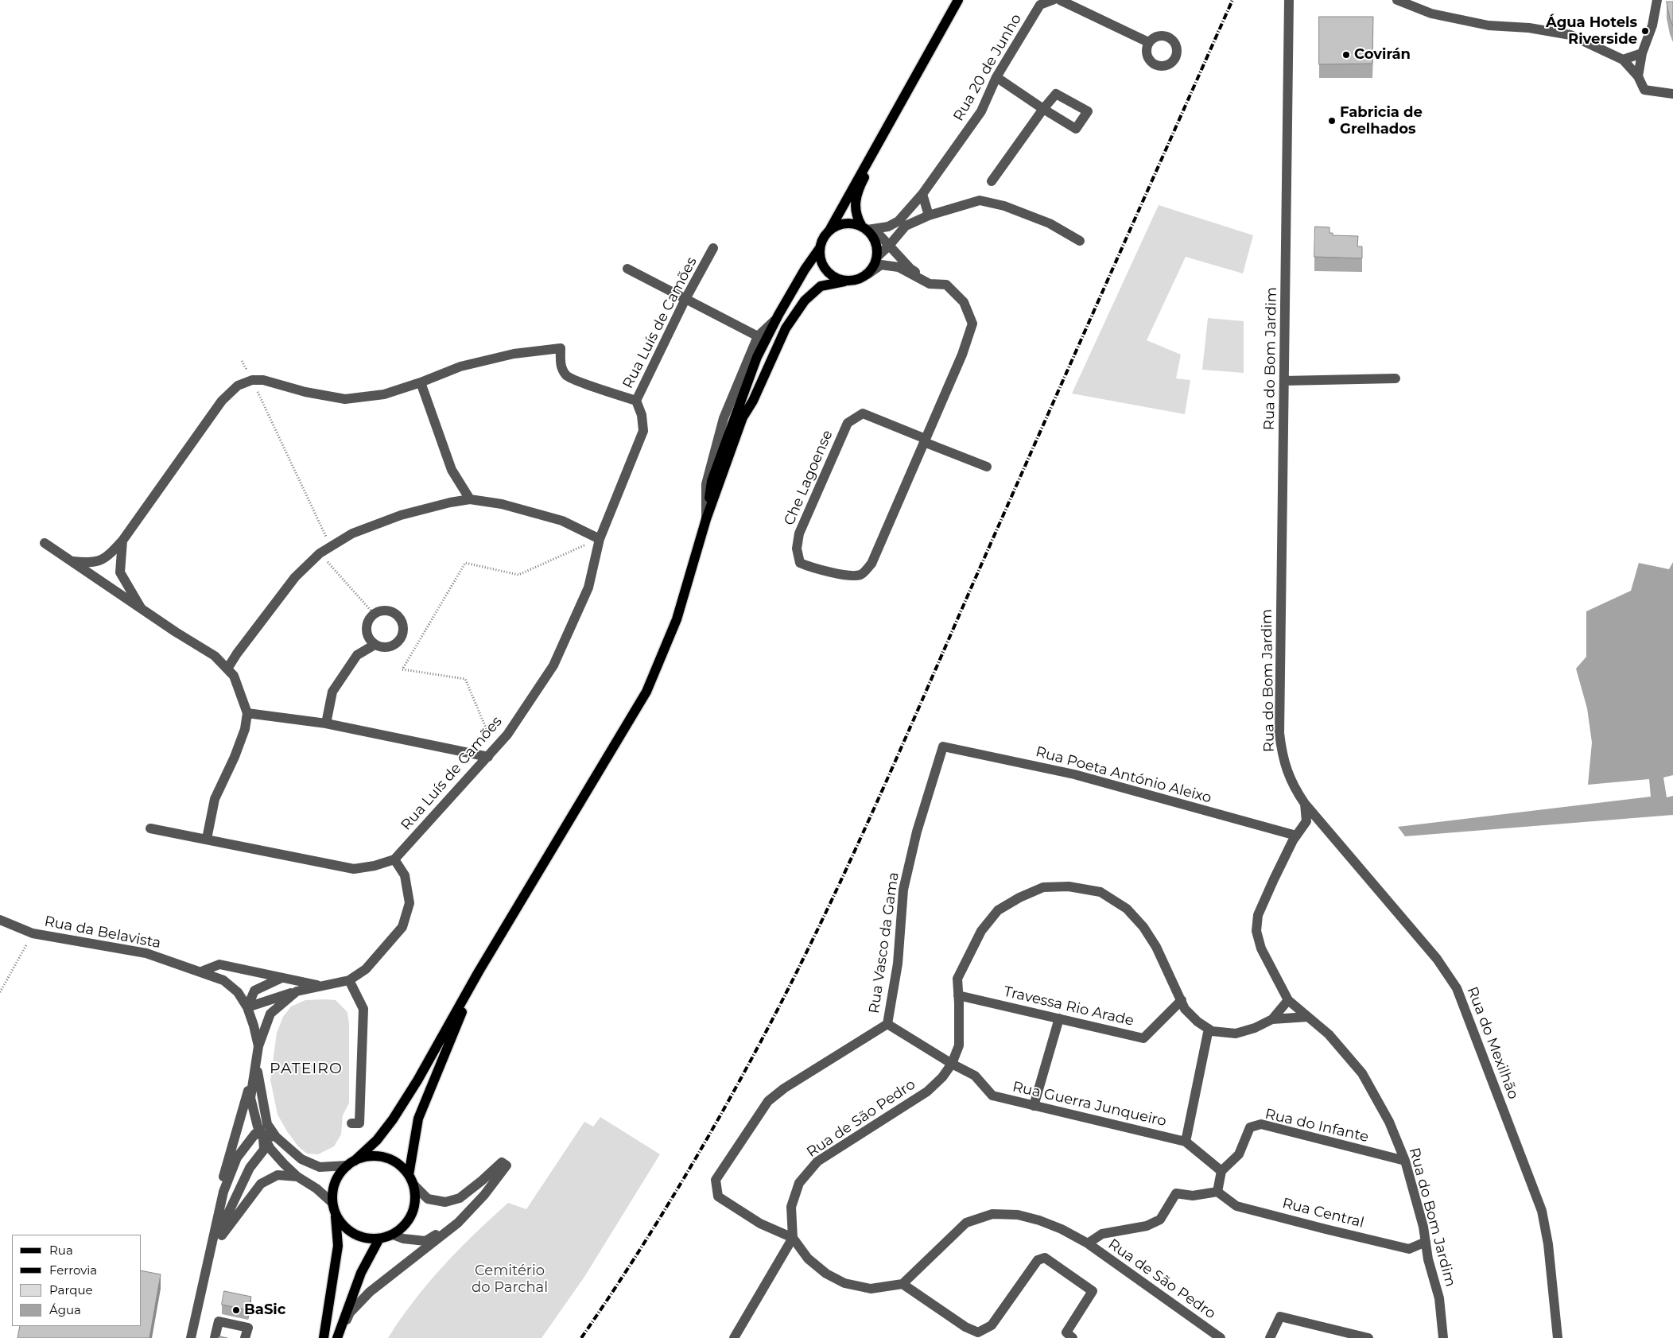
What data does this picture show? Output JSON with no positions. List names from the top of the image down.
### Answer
{
  "streets": {
    "street": [
      "Rua 20 de Junho",
      "Rua Luís de Camões",
      "Rua do Bom Jardim",
      "Che Lagoense",
      "Rua Poeta António Aleixo",
      "Rua da Belavista",
      "Rua Vasco da Gama",
      "Travessa Rio Arade",
      "Rua do Mexilhão",
      "Rua Guerra Junqueiro",
      "Rua de São Pedro",
      "Rua do Infante",
      "Rua Central"
    ]
  },
  "crossings": [
    ["Rua do Bom Jardim", "Rua Poeta António Aleixo"],
    ["Rua do Bom Jardim", "Rua do Mexilhão"],
    ["Rua do Bom Jardim", "Rua de São Pedro"],
    ["Rua do Bom Jardim", "Rua do Infante"],
    ["Rua do Bom Jardim", "Rua Central"],
    ["Rua Poeta António Aleixo", "Rua Vasco da Gama"],
    ["Rua Vasco da Gama", "Rua Guerra Junqueiro"],
    ["Rua Vasco da Gama", "Rua de São Pedro"],
    ["Travessa Rio Arade", "Rua de São Pedro"],
    ["Rua Guerra Junqueiro", "Rua de São Pedro"],
    ["Rua Guerra Junqueiro", "Rua do Infante"]
  ],
  "districts": ["PATEIRO"],
  "parks": ["Cemitério do Parchal"],
  "places": [
    "Água Hotels Riverside",
    "Covirán",
    "Fabricia de Grelhados",
    "BaSic"
  ],
  "legend": [
    "Rua",
    "Ferrovia",
    "Parque",
    "Água"
  ]
}
